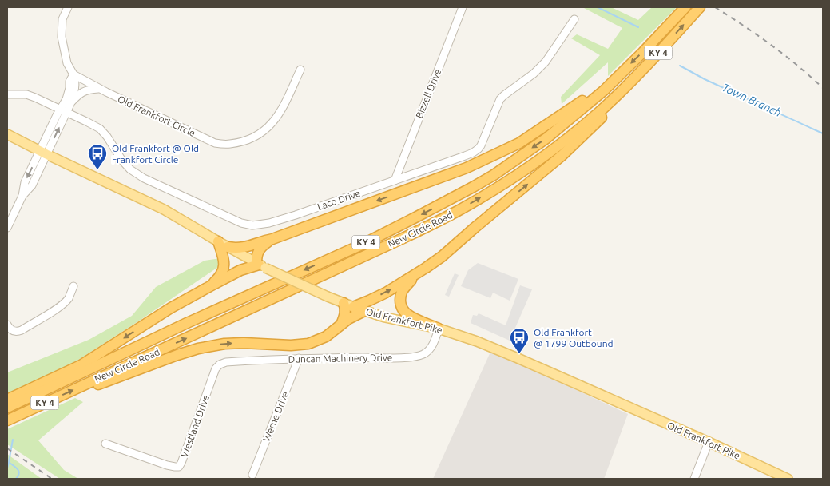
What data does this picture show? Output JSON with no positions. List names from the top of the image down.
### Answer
{
  "streets": {
    "highway": ["KY 4", "New Circle Road"],
    "main road": ["Old Frankfort Pike"],
    "street": [
      "Bizzell Drive",
      "Old Frankfort Circle",
      "Laco Drive",
      "Duncan Machinery Drive",
      "Werne Drive",
      "Westland Drive"
    ]
  },
  "crossings": [
    ["Bizzell Drive", "Laco Drive"],
    ["Old Frankfort Pike", "Duncan Machinery Drive"],
    ["Duncan Machinery Drive", "Werne Drive"],
    ["Duncan Machinery Drive", "Westland Drive"]
  ],
  "water": ["Town Branch"],
  "places": {
    "bus stop": ["Old Frankfort @ Old Frankfort Circle", "Old Frankfort @ 1799 Outbound"]
  }
}
